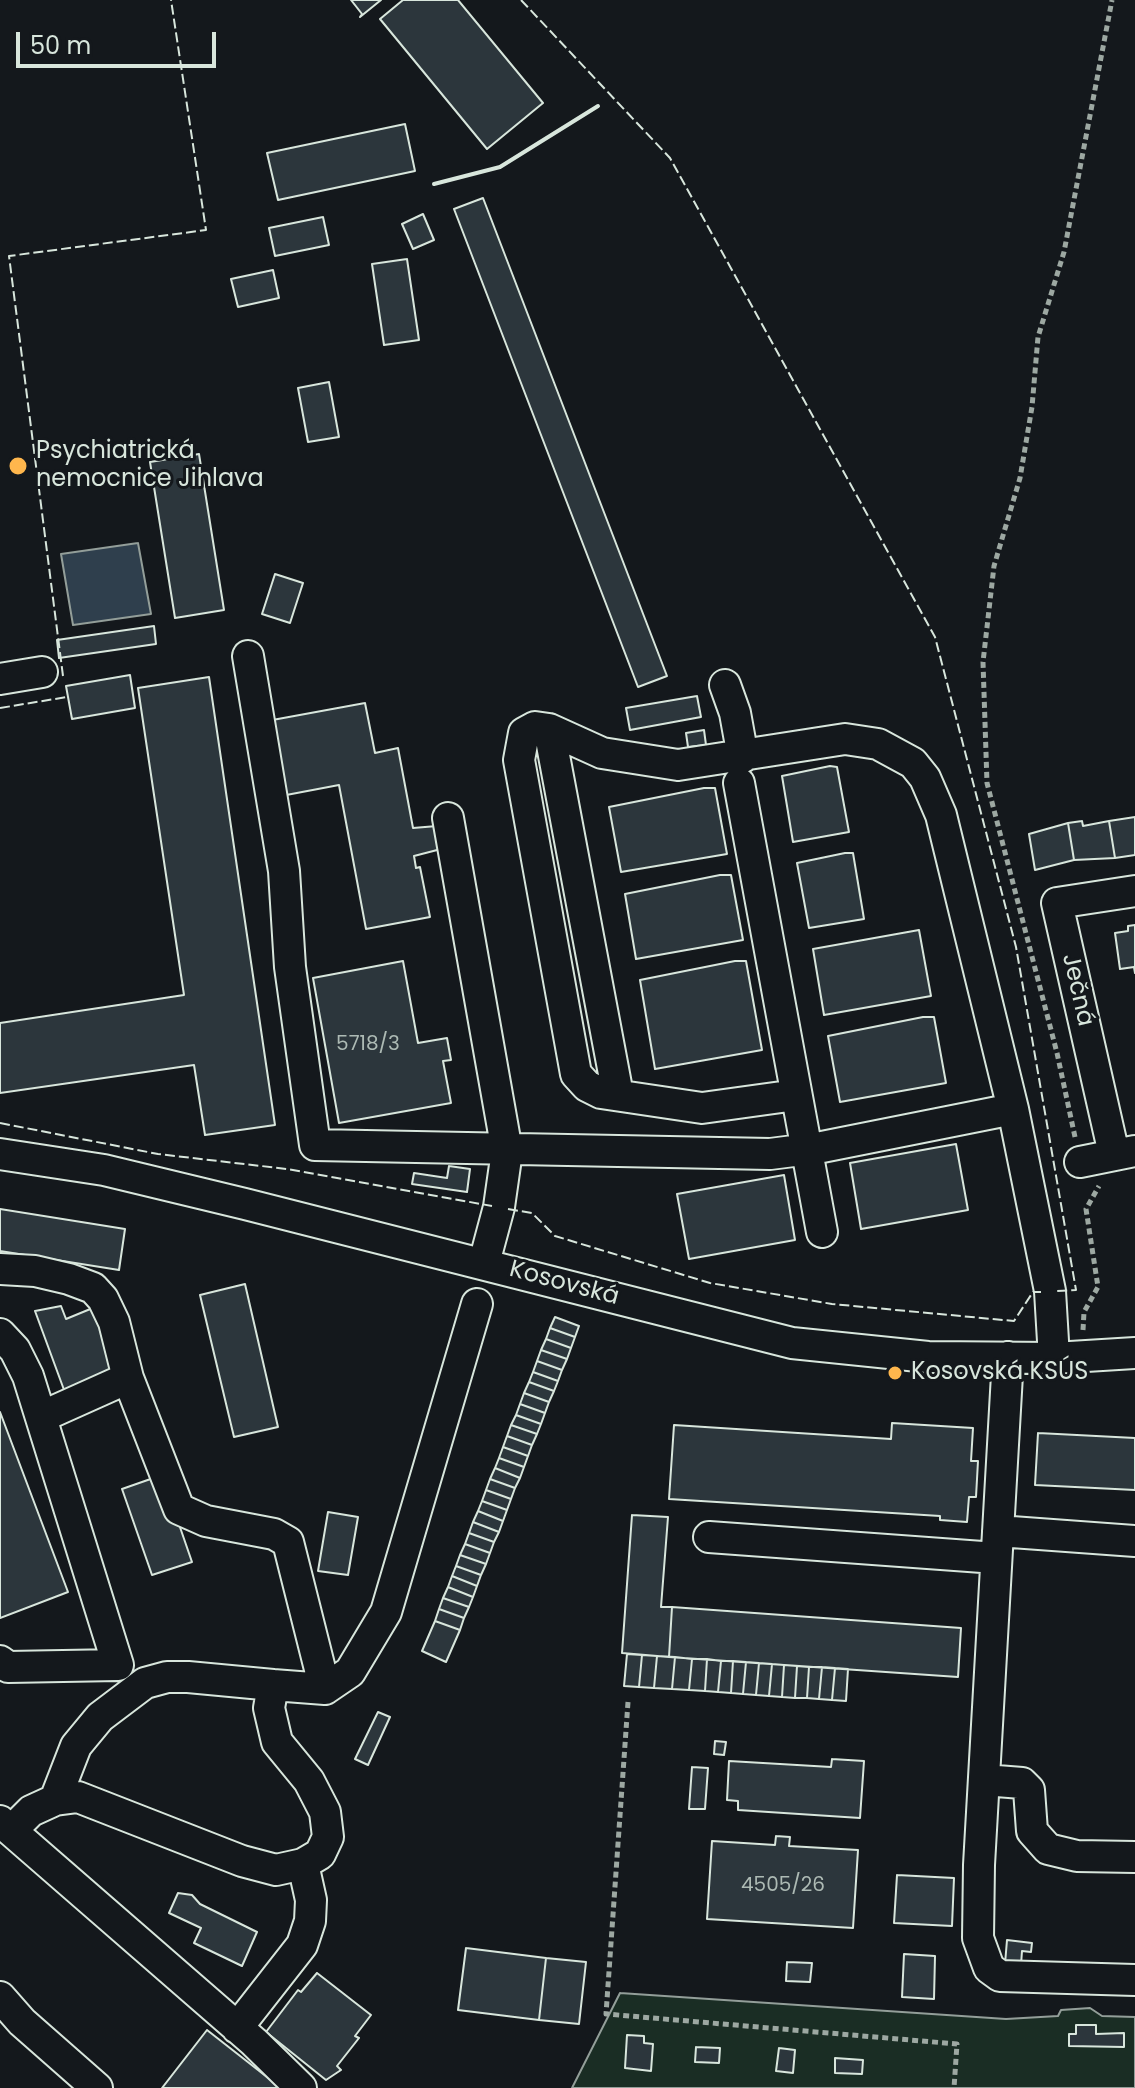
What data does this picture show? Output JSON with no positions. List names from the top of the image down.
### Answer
{
  "streets": {
    "street": ["Ječná", "Kosovská"]
  },
  "places": ["Psychiatrická nemocnice Jihlava", "Kosovská KSÚS"],
  "house_numbers": ["5718/3", "4505/26"],
  "scale_bar": "50 m"
}
